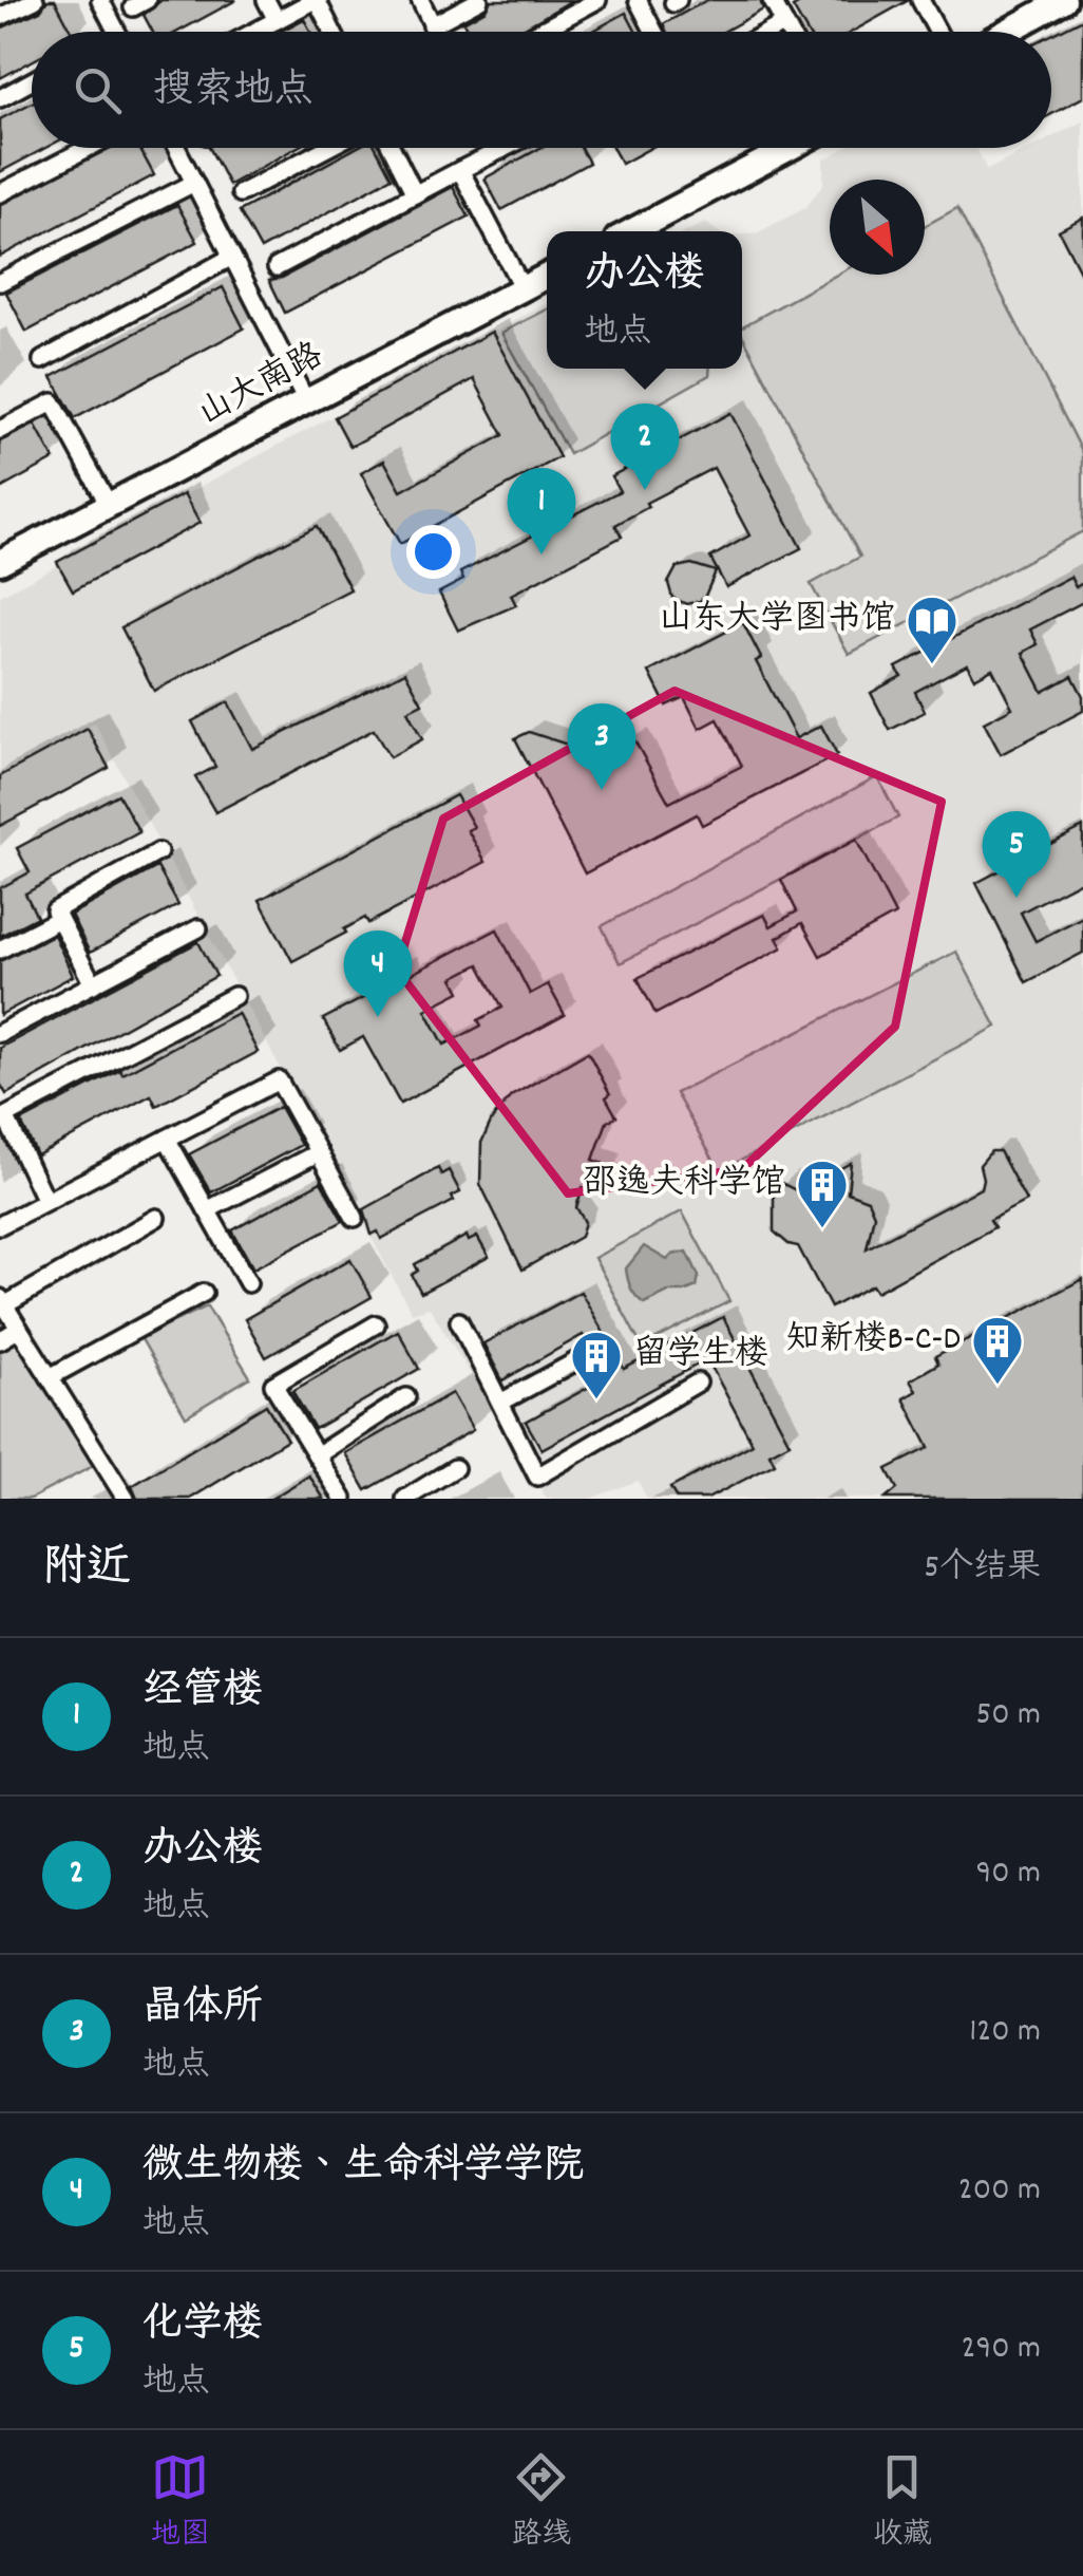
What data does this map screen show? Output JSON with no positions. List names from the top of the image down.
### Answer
{
  "streets": {
    "main road": ["山大南路"]
  },
  "places": {
    "library": ["山东大学图书馆"],
    "building": ["邵逸夫科学馆", "知新楼B-C-D", "留学生楼"]
  },
  "north": "bottom right",
  "page": {
    "search": "搜索地点",
    "popup": ["办公楼", "地点"],
    "pins": [
      "2",
      "1",
      "3",
      "5",
      "4"
    ],
    "heading": ["附近", "5个结果"],
    "list": [
      {
        "mark": "1",
        "name": "经管楼",
        "note": "地点",
        "value": "50 m"
      },
      {
        "mark": "2",
        "name": "办公楼",
        "note": "地点",
        "value": "90 m"
      },
      {
        "mark": "3",
        "name": "晶体所",
        "note": "地点",
        "value": "120 m"
      },
      {
        "mark": "4",
        "name": "微生物楼、生命科学学院",
        "note": "地点",
        "value": "200 m"
      },
      {
        "mark": "5",
        "name": "化学楼",
        "note": "地点",
        "value": "290 m"
      }
    ],
    "nav": ["地图", "路线", "收藏"]
  }
}
